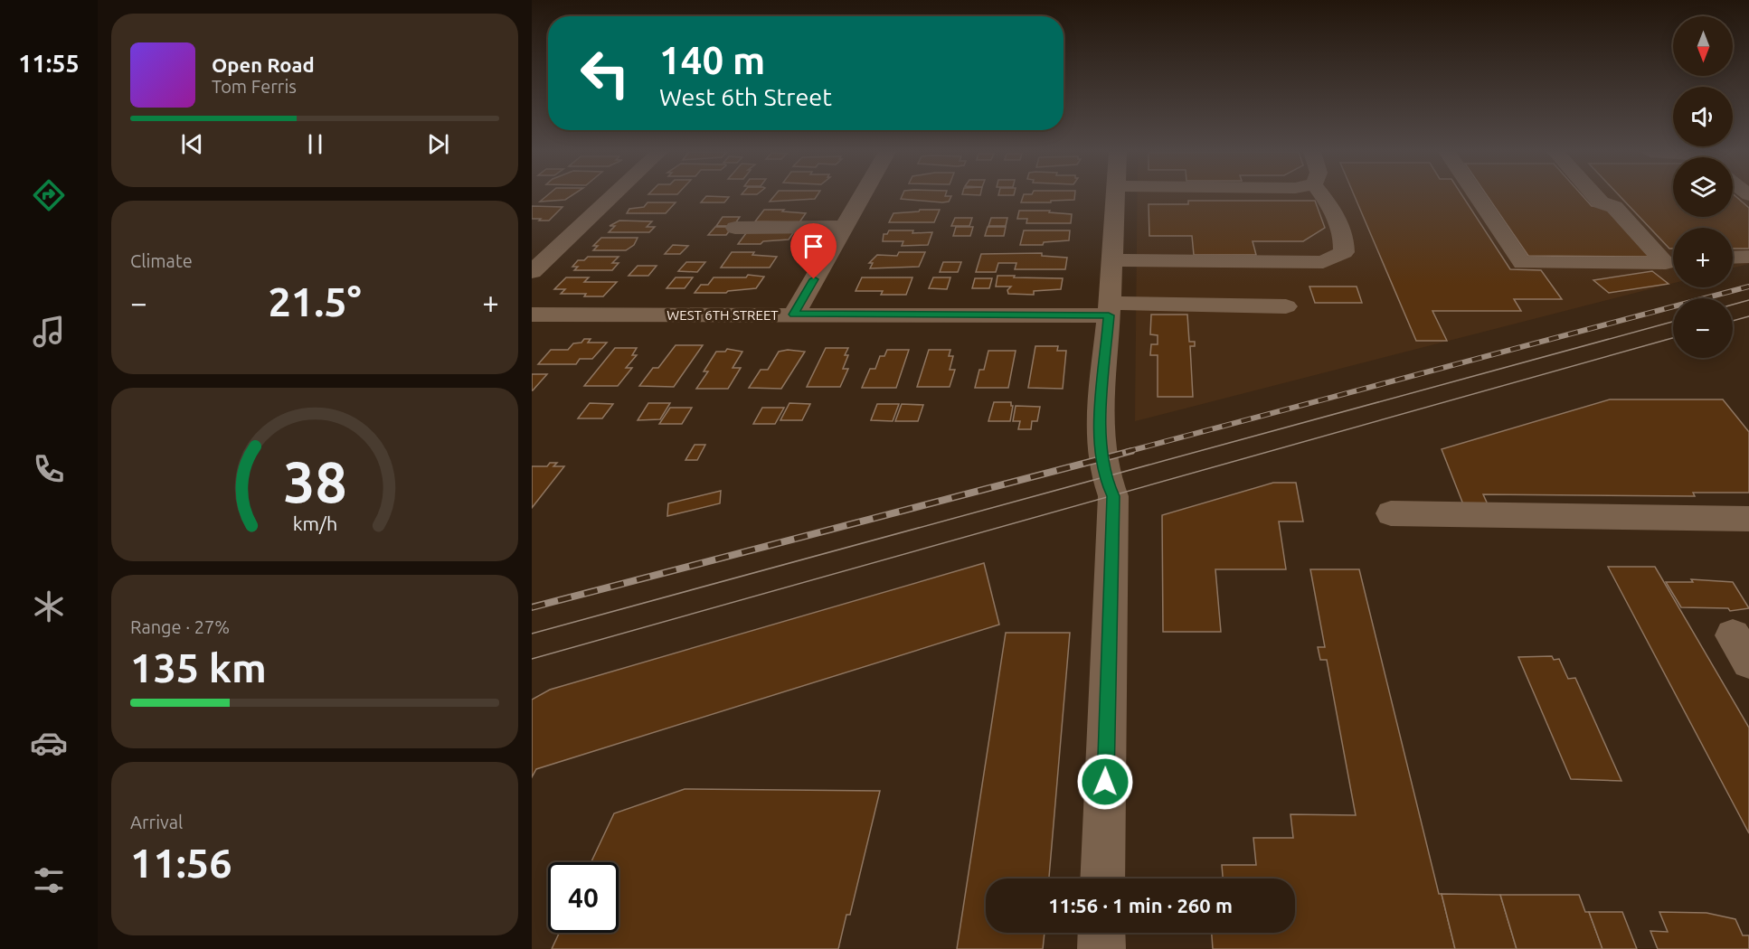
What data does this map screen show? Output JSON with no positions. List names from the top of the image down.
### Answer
{
  "streets": {
    "street": ["WEST 6TH STREET"]
  },
  "north": "bottom",
  "page": {
    "tabs": "11:55",
    "map_buttons": ["+", "−"],
    "turn": ["140 m", "West 6th Street"],
    "song": ["Open Road", "Tom Ferris"],
    "tile": [
      "Climate",
      ["Range · 27%", "135 km"],
      ["Arrival", "11:56"]
    ],
    "heat": ["−", "21.5°", "+"],
    "limit": "40",
    "trip": "11:56 · 1 min · 260 m",
    "gauge": ["38", "km/h"]
  }
}
